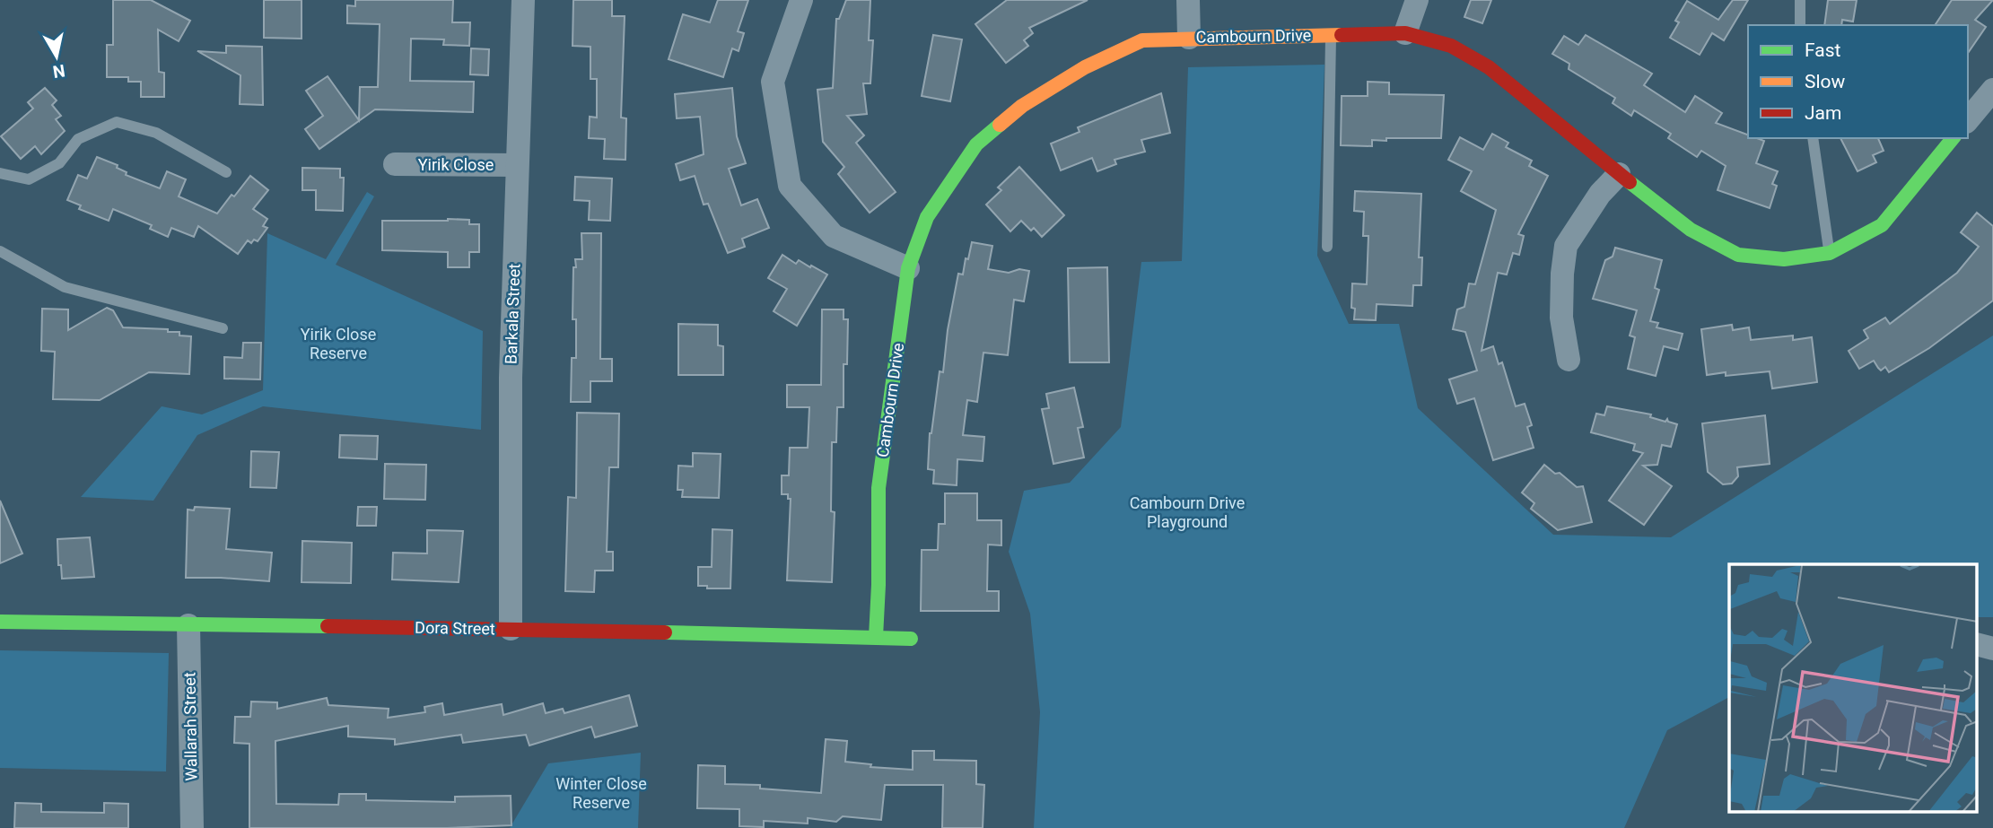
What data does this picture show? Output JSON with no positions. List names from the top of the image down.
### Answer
{
  "streets": {
    "street": [
      "Cambourn Drive",
      "Yirik Close",
      "Barkala Street",
      "Dora Street",
      "Wallarah Street"
    ]
  },
  "crossings": [
    ["Cambourn Drive", "Dora Street"],
    ["Yirik Close", "Barkala Street"],
    ["Barkala Street", "Dora Street"],
    ["Dora Street", "Wallarah Street"]
  ],
  "parks": ["Yirik Close Reserve", "Cambourn Drive Playground", "Winter Close Reserve"],
  "legend": ["Fast", "Slow", "Jam"],
  "north": "bottom"
}
